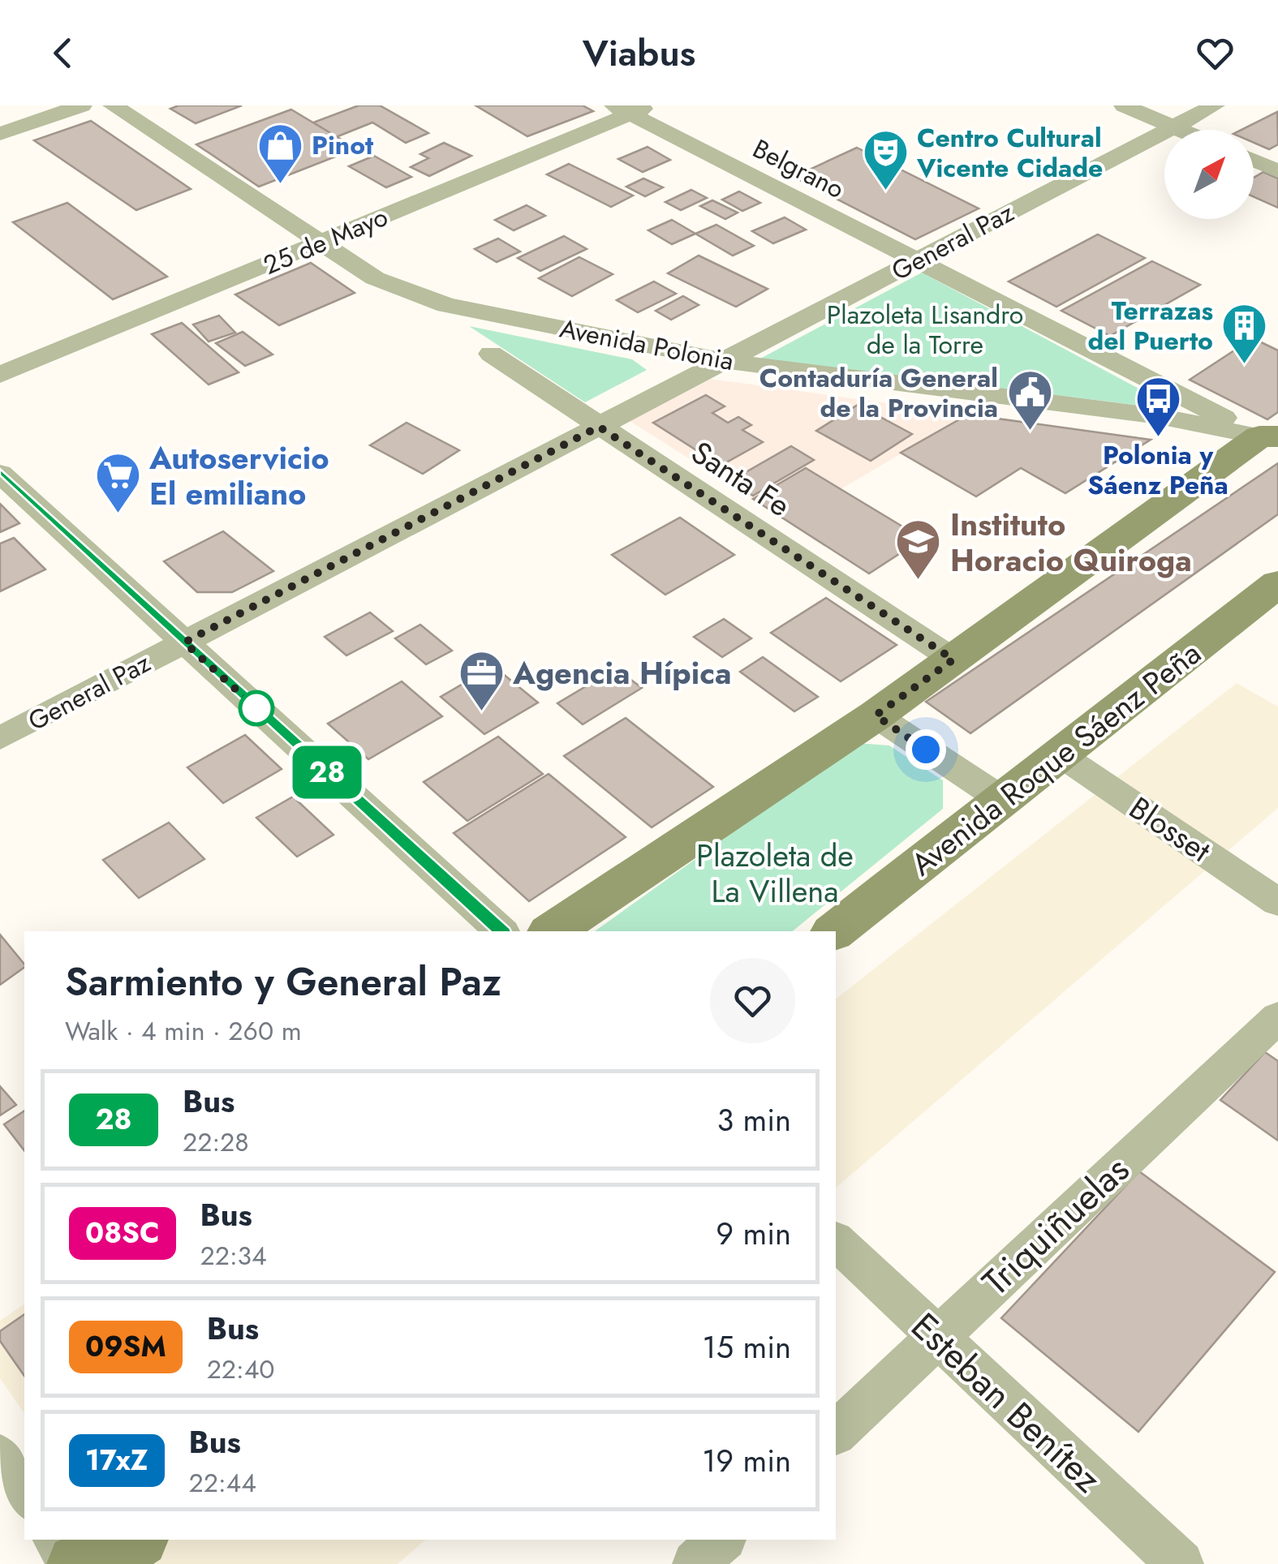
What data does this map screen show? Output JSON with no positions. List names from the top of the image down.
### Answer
{
  "streets": {
    "main road": ["Avenida Roque Sáenz Peña"],
    "street": [
      "Belgrano",
      "25 de Mayo",
      "General Paz",
      "Avenida Polonia",
      "Santa Fe",
      "Blosset",
      "Triquiñuelas",
      "Esteban Benítez"
    ]
  },
  "crossings": [
    ["Belgrano", "25 de Mayo"],
    ["Belgrano", "General Paz"],
    ["Belgrano", "Avenida Polonia"],
    ["25 de Mayo", "Avenida Polonia"],
    ["General Paz", "Avenida Polonia"],
    ["General Paz", "Santa Fe"],
    ["Avenida Roque Sáenz Peña", "Blosset"],
    ["Triquiñuelas", "Esteban Benítez"]
  ],
  "parks": ["Plazoleta Lisandro de la Torre", "Plazoleta de La Villena"],
  "places": {
    "shop": ["Pinot"],
    "theatre": ["Centro Cultural Vicente Cidade"],
    "building": ["Terrazas del Puerto"],
    "public building": ["Contaduría General de la Provincia"],
    "bus stop": ["Polonia y Sáenz Peña"],
    "supermarket": ["Autoservicio El emiliano"],
    "school or university": ["Instituto Horacio Quiroga"],
    "office": ["Agencia Hípica"]
  },
  "lines": ["bus line 28"],
  "north": "top right",
  "page": {
    "header": "Viabus",
    "on_map": "28",
    "heading": ["Sarmiento y General Paz", "Walk · 4 min · 260 m"],
    "list": [
      {
        "mark": "28",
        "name": "Bus",
        "note": "22:28",
        "value": "3 min"
      },
      {
        "mark": "08SC",
        "name": "Bus",
        "note": "22:34",
        "value": "9 min"
      },
      {
        "mark": "09SM",
        "name": "Bus",
        "note": "22:40",
        "value": "15 min"
      },
      {
        "mark": "17xZ",
        "name": "Bus",
        "note": "22:44",
        "value": "19 min"
      }
    ]
  }
}
